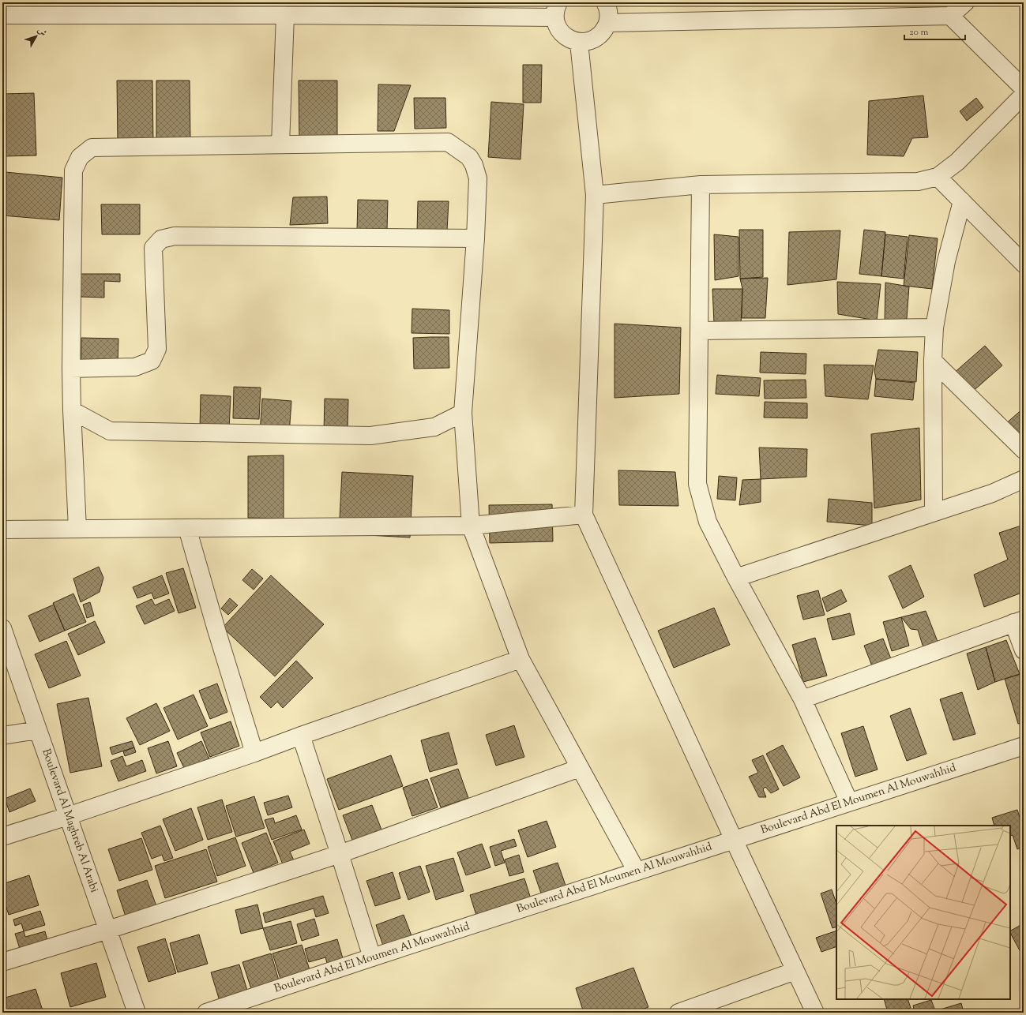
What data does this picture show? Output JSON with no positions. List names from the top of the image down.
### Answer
{
  "streets": {
    "street": ["Boulevard Abd El Moumen Al Mouwahhid", "Boulevard Al Maghreb Al Arabi"]
  },
  "scale_bar": "20 m",
  "north": "top right"
}
